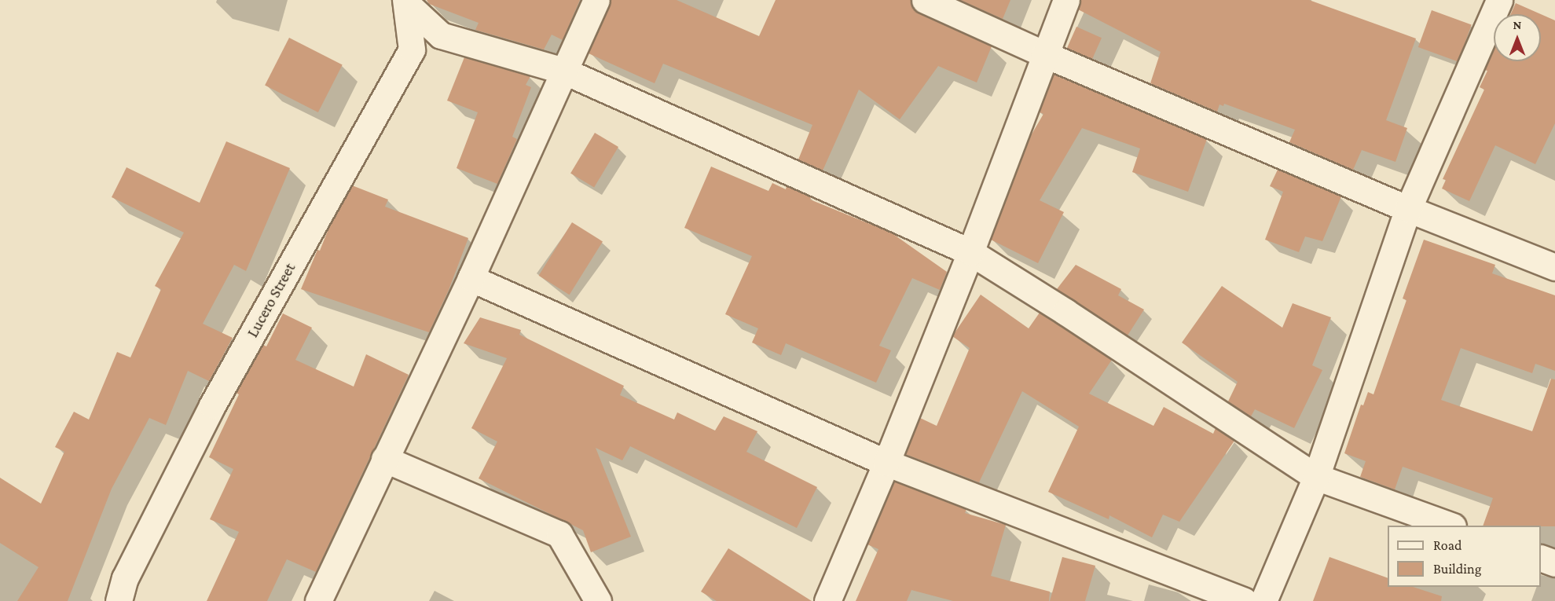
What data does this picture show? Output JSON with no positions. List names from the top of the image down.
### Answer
{
  "streets": {
    "street": ["Lucero Street"]
  },
  "legend": ["Road", "Building"],
  "north": "top"
}
